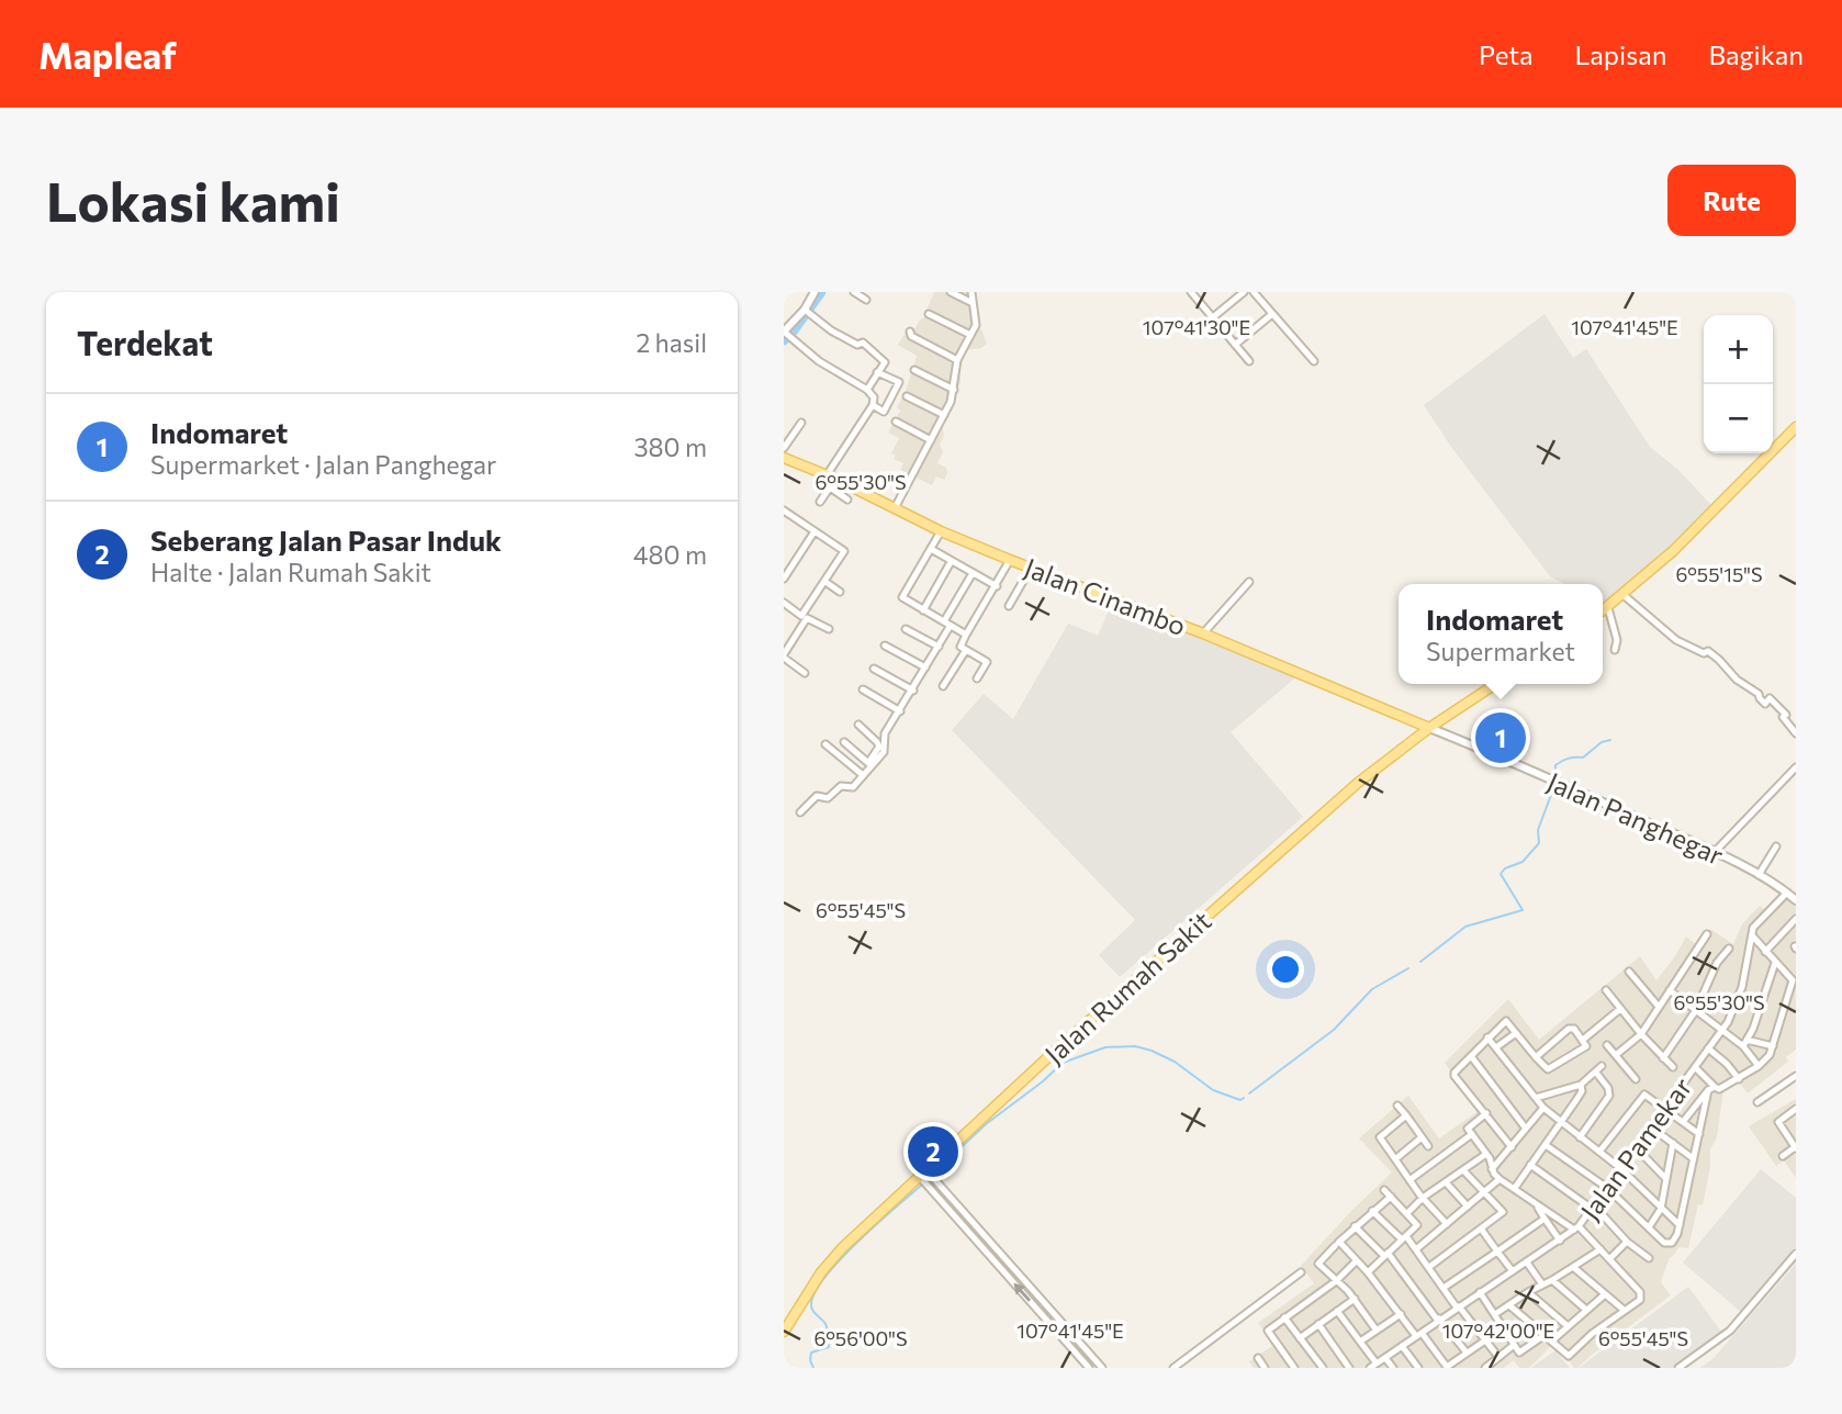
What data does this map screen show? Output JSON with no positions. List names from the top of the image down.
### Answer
{
  "streets": {
    "main road": ["Jalan Cinambo", "Jalan Rumah Sakit"],
    "street": ["Jalan Panghegar", "Jalan Pamekar"]
  },
  "crossings": [
    ["Jalan Cinambo", "Jalan Panghegar"],
    ["Jalan Cinambo", "Jalan Rumah Sakit"],
    ["Jalan Panghegar", "Jalan Rumah Sakit"]
  ],
  "page": {
    "header": "Mapleaf",
    "nav": ["Peta", "Lapisan", "Bagikan"],
    "buttons": "Rute",
    "title": "Lokasi kami",
    "heading": ["Terdekat", "2 hasil"],
    "map_buttons": ["+", "−"],
    "list": [
      {
        "mark": "1",
        "name": "Indomaret",
        "note": "Supermarket · Jalan Panghegar",
        "value": "380 m"
      },
      {
        "mark": "2",
        "name": "Seberang Jalan Pasar Induk",
        "note": "Halte · Jalan Rumah Sakit",
        "value": "480 m"
      }
    ],
    "popup": ["Indomaret", "Supermarket"],
    "pins": ["1", "2"]
  },
  "coordinates": [
    "107°41'30\"E",
    "107°41'45\"E",
    "6°55'30\"S",
    "6°55'15\"S",
    "6°55'45\"S",
    "107°42'00\"E",
    "6°56'00\"S"
  ]
}
